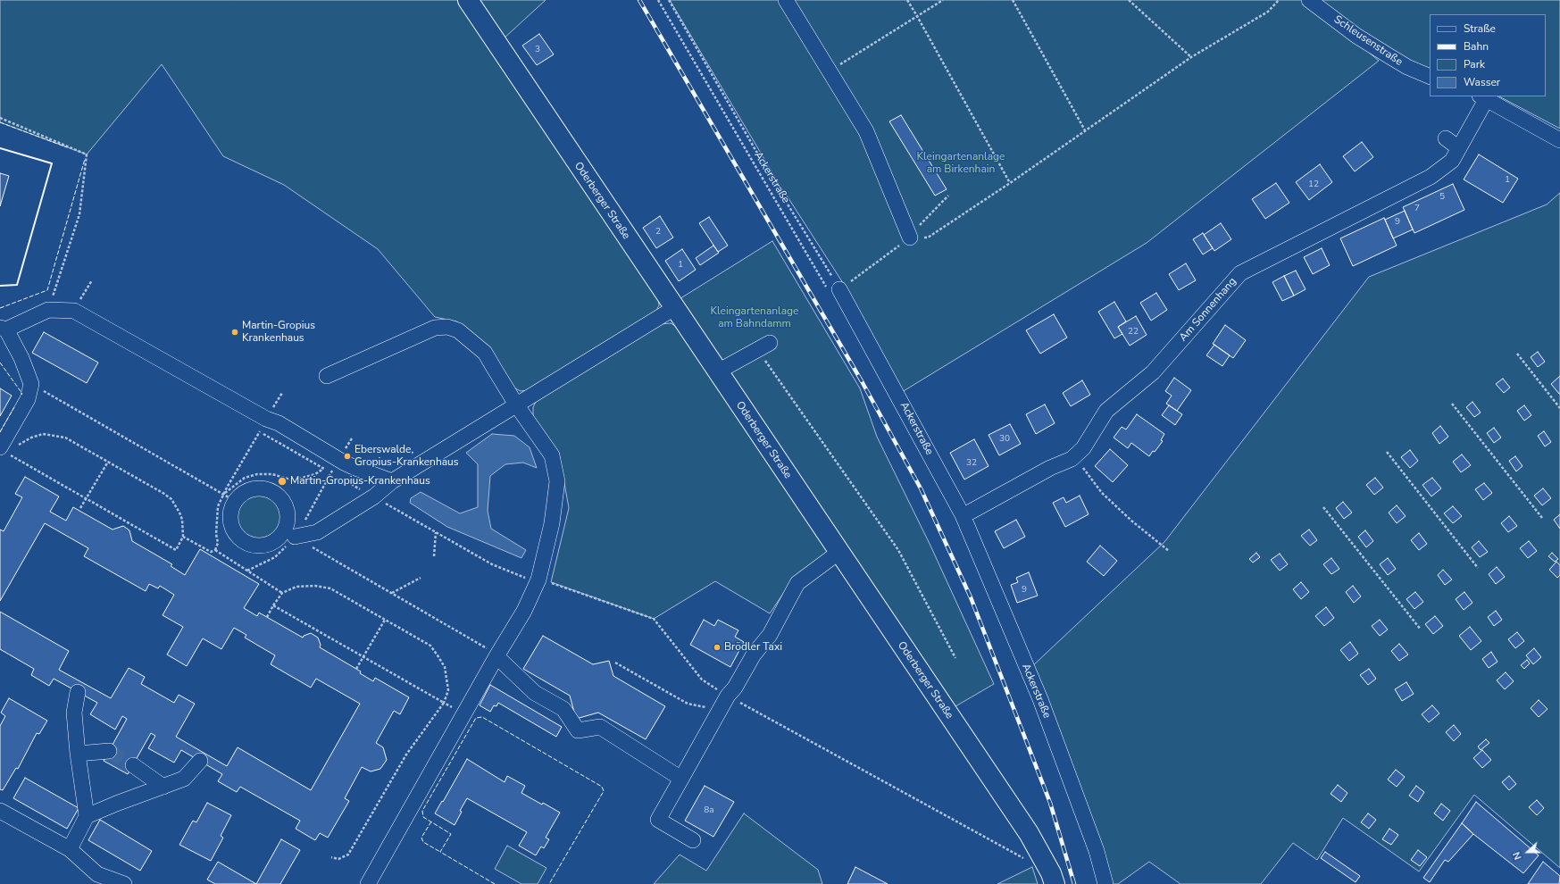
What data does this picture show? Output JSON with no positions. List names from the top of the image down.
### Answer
{
  "streets": {
    "main road": ["Oderberger Straße"],
    "street": ["Schleusenstraße", "Ackerstraße", "Am Sonnenhang"]
  },
  "parks": ["Kleingartenanlage am Birkenhain", "Kleingartenanlage am Bahndamm"],
  "places": [
    "Martin-Gropius Krankenhaus",
    "Eberswalde, Gropius-Krankenhaus",
    "Martin-Gropius-Krankenhaus",
    "Brödler Taxi"
  ],
  "house_numbers": [
    "3",
    "1",
    "12",
    "5",
    "7",
    "9",
    "2",
    "1",
    "22",
    "30",
    "32",
    "9",
    "8a"
  ],
  "legend": [
    "Straße",
    "Bahn",
    "Park",
    "Wasser"
  ],
  "north": "left"
}
